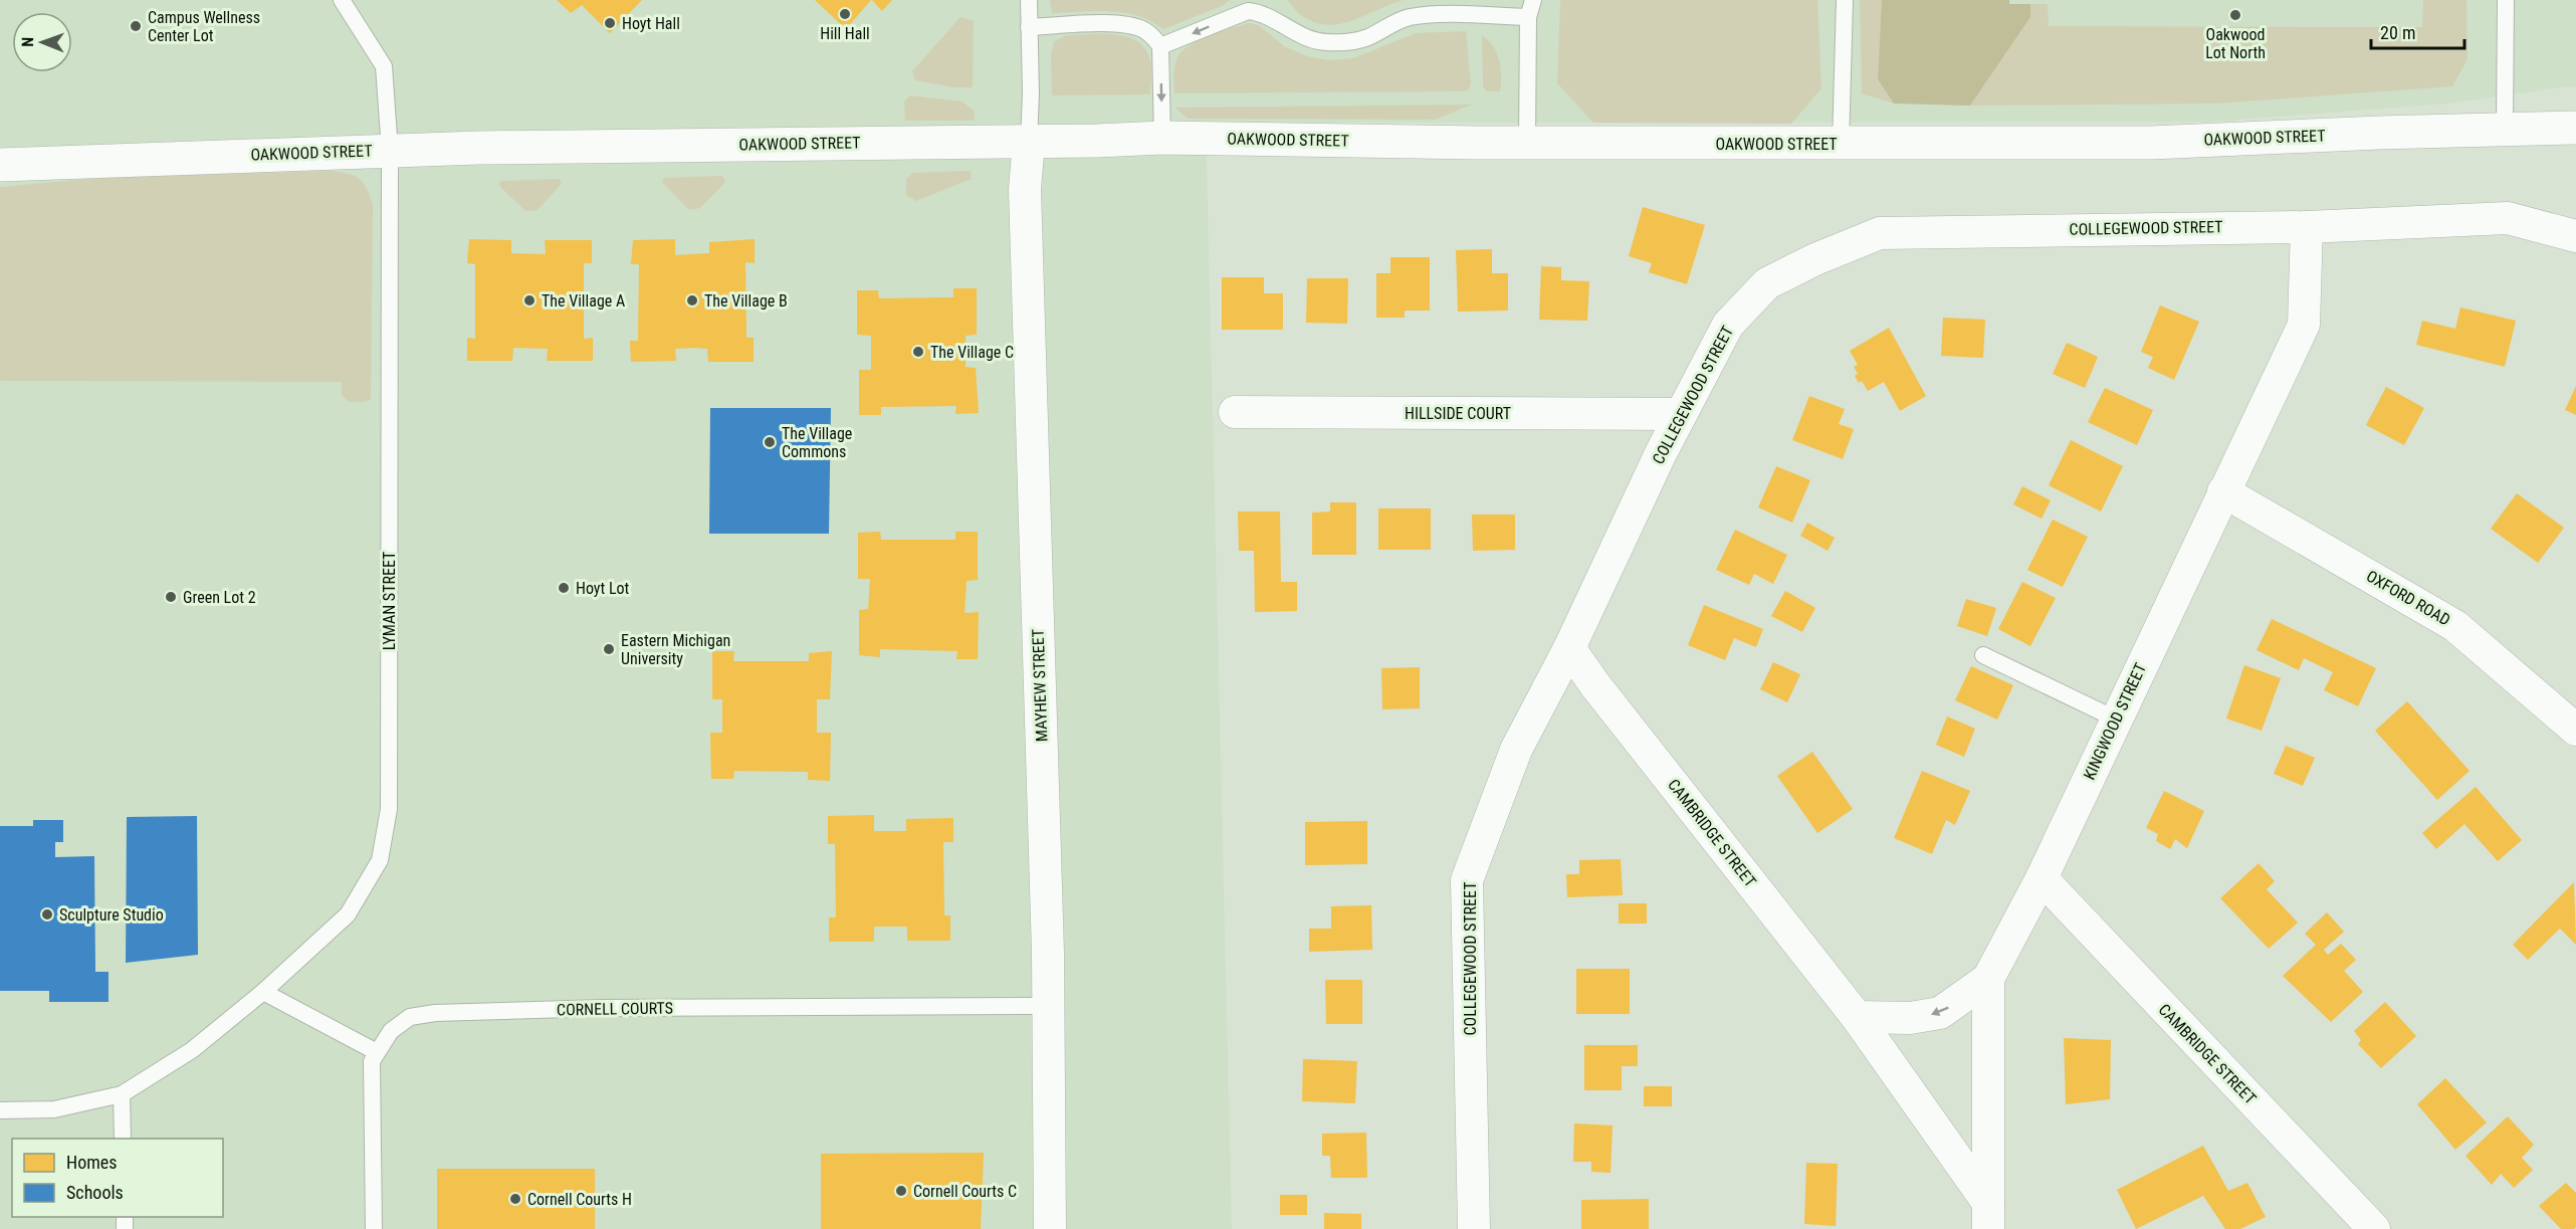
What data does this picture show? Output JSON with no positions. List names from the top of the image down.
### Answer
{
  "streets": {
    "street": [
      "OAKWOOD STREET",
      "COLLEGEWOOD STREET",
      "HILLSIDE COURT",
      "OXFORD ROAD",
      "MAYHEW STREET",
      "KINGWOOD STREET",
      "CAMBRIDGE STREET"
    ],
    "lane": ["LYMAN STREET", "CORNELL COURTS"]
  },
  "crossings": [
    ["OAKWOOD STREET", "LYMAN STREET"],
    ["OAKWOOD STREET", "MAYHEW STREET"],
    ["COLLEGEWOOD STREET", "HILLSIDE COURT"],
    ["COLLEGEWOOD STREET", "KINGWOOD STREET"],
    ["COLLEGEWOOD STREET", "CAMBRIDGE STREET"],
    ["OXFORD ROAD", "KINGWOOD STREET"],
    ["MAYHEW STREET", "CORNELL COURTS"],
    ["KINGWOOD STREET", "CAMBRIDGE STREET"]
  ],
  "places": [
    "Hill Hall",
    "Oakwood Lot North",
    "Hoyt Hall",
    "Campus Wellness Center Lot",
    "The Village A",
    "The Village B",
    "The Village C",
    "The Village Commons",
    "Hoyt Lot",
    "Green Lot 2",
    "Eastern Michigan University",
    "Sculpture Studio",
    "Cornell Courts C",
    "Cornell Courts H"
  ],
  "legend": ["Homes", "Schools"],
  "scale_bar": "20 m",
  "north": "left"
}
